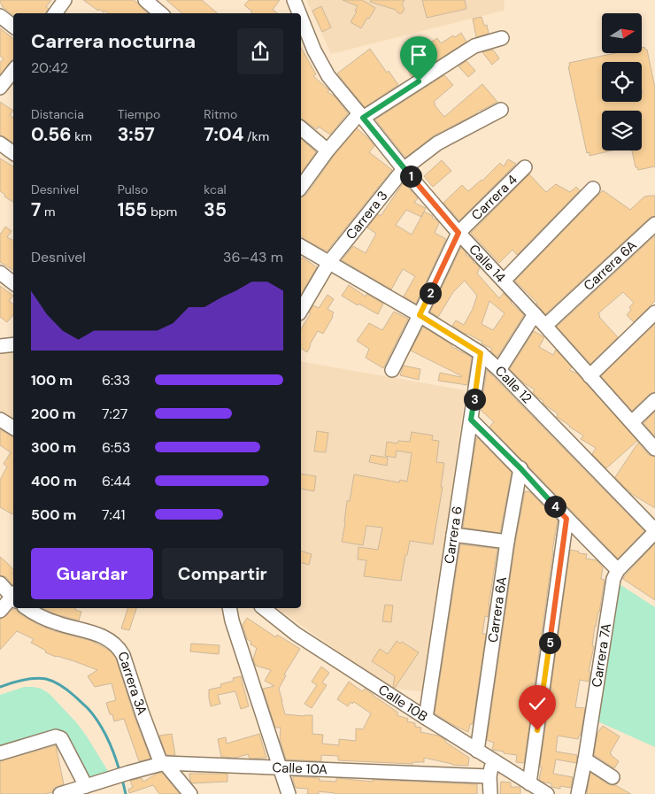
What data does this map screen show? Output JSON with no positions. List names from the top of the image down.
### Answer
{
  "streets": {
    "street": [
      "Carrera 4",
      "Carrera 3",
      "Calle 14",
      "Carrera 6A",
      "Calle 12",
      "Carrera 6",
      "Carrera 7A",
      "Carrera 3A",
      "Calle 10B",
      "Calle 10A"
    ]
  },
  "crossings": [
    ["Carrera 4", "Calle 14"],
    ["Carrera 4", "Calle 12"],
    ["Carrera 3", "Calle 14"],
    ["Carrera 3", "Calle 12"],
    ["Calle 14", "Carrera 6A"],
    ["Carrera 6A", "Calle 10B"],
    ["Calle 12", "Carrera 6"],
    ["Calle 12", "Carrera 7A"],
    ["Carrera 6", "Calle 10B"],
    ["Carrera 3A", "Calle 10A"]
  ],
  "north": "right",
  "page": {
    "heading": ["Carrera nocturna", "20:42"],
    "stats": [
      ["Distancia", "0.56 km"],
      ["Tiempo", "3:57"],
      ["Ritmo", "7:04 /km"],
      ["Desnivel", "7 m"],
      ["Pulso", "155 bpm"],
      ["kcal", "35"]
    ],
    "pins": [
      "1",
      "2",
      "3",
      "4",
      "5"
    ],
    "chart": ["Desnivel", "36–43 m"],
    "list": [
      {
        "name": "100 m",
        "note": "6:33"
      },
      {
        "name": "200 m",
        "note": "7:27"
      },
      {
        "name": "300 m",
        "note": "6:53"
      },
      {
        "name": "400 m",
        "note": "6:44"
      },
      {
        "name": "500 m",
        "note": "7:41"
      }
    ],
    "buttons": ["Guardar", "Compartir"]
  }
}
